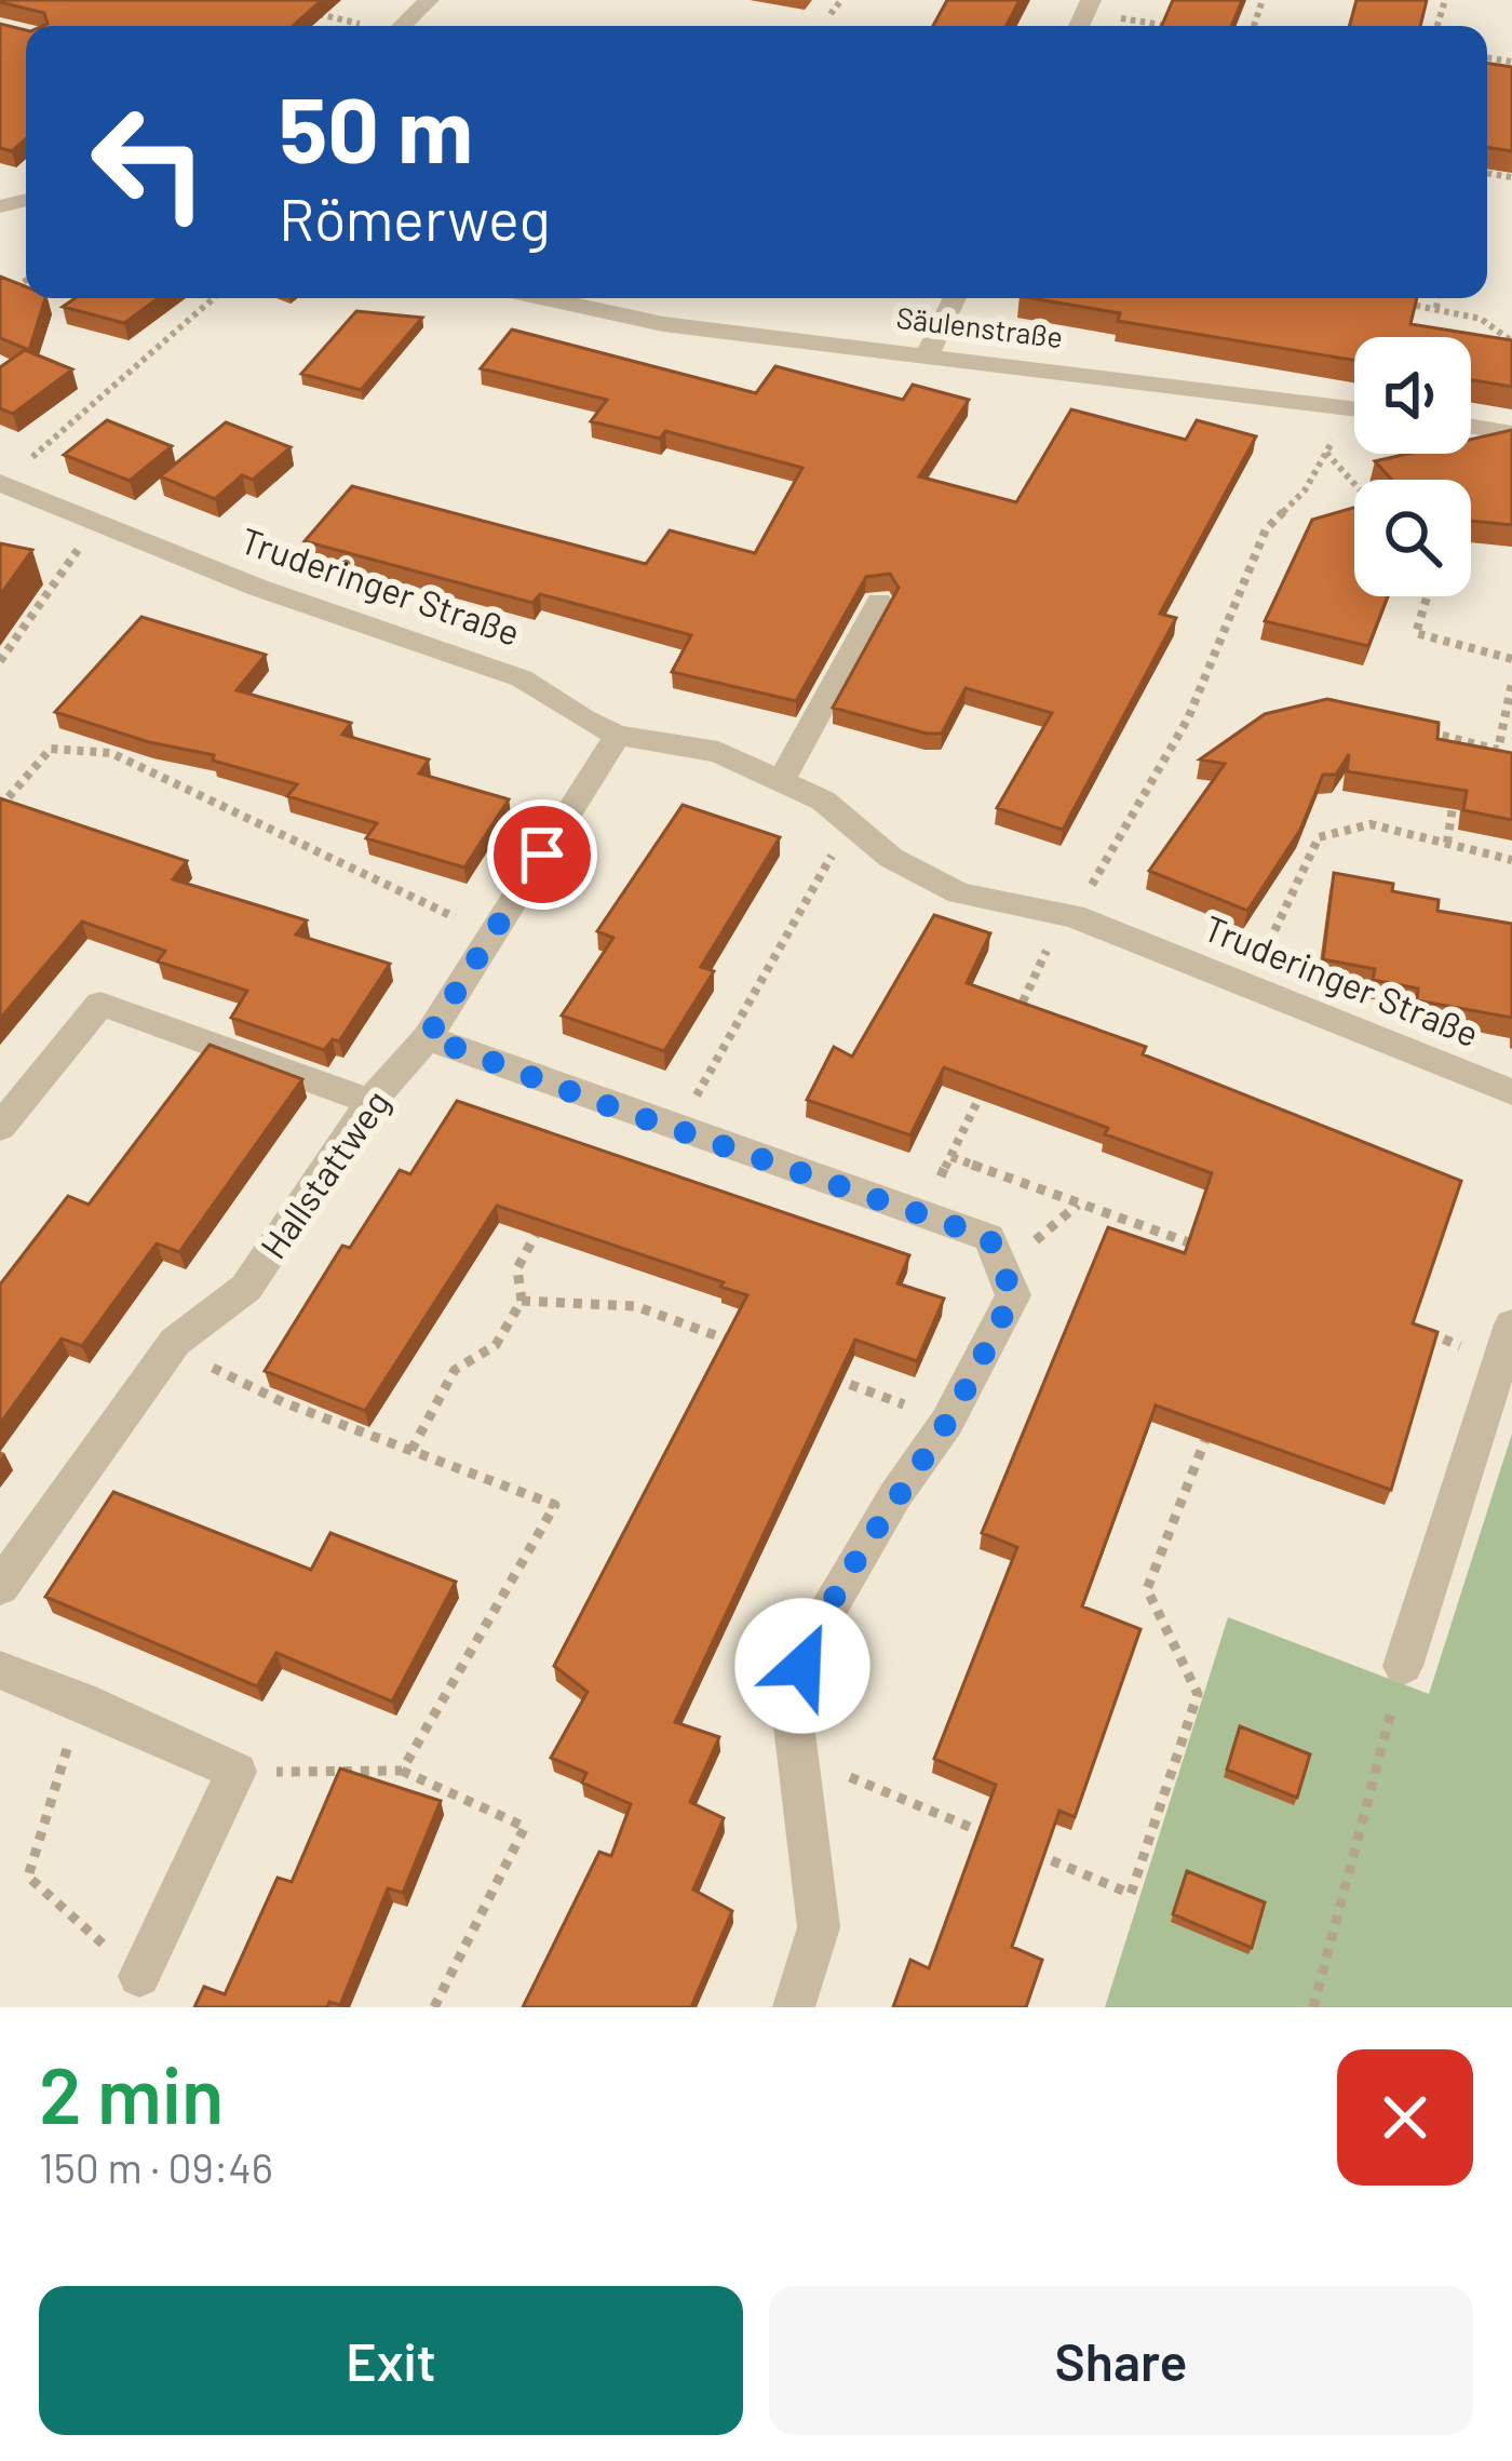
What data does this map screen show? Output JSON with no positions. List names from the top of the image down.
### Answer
{
  "streets": {
    "street": ["Säulenstraße", "Truderinger Straße", "Hallstattweg"]
  },
  "crossings": [
    ["Truderinger Straße", "Hallstattweg"]
  ],
  "page": {
    "turn": ["50 m", "Römerweg"],
    "heading": ["2 min", "150 m · 09:46"],
    "buttons": ["Exit", "Share"]
  }
}
